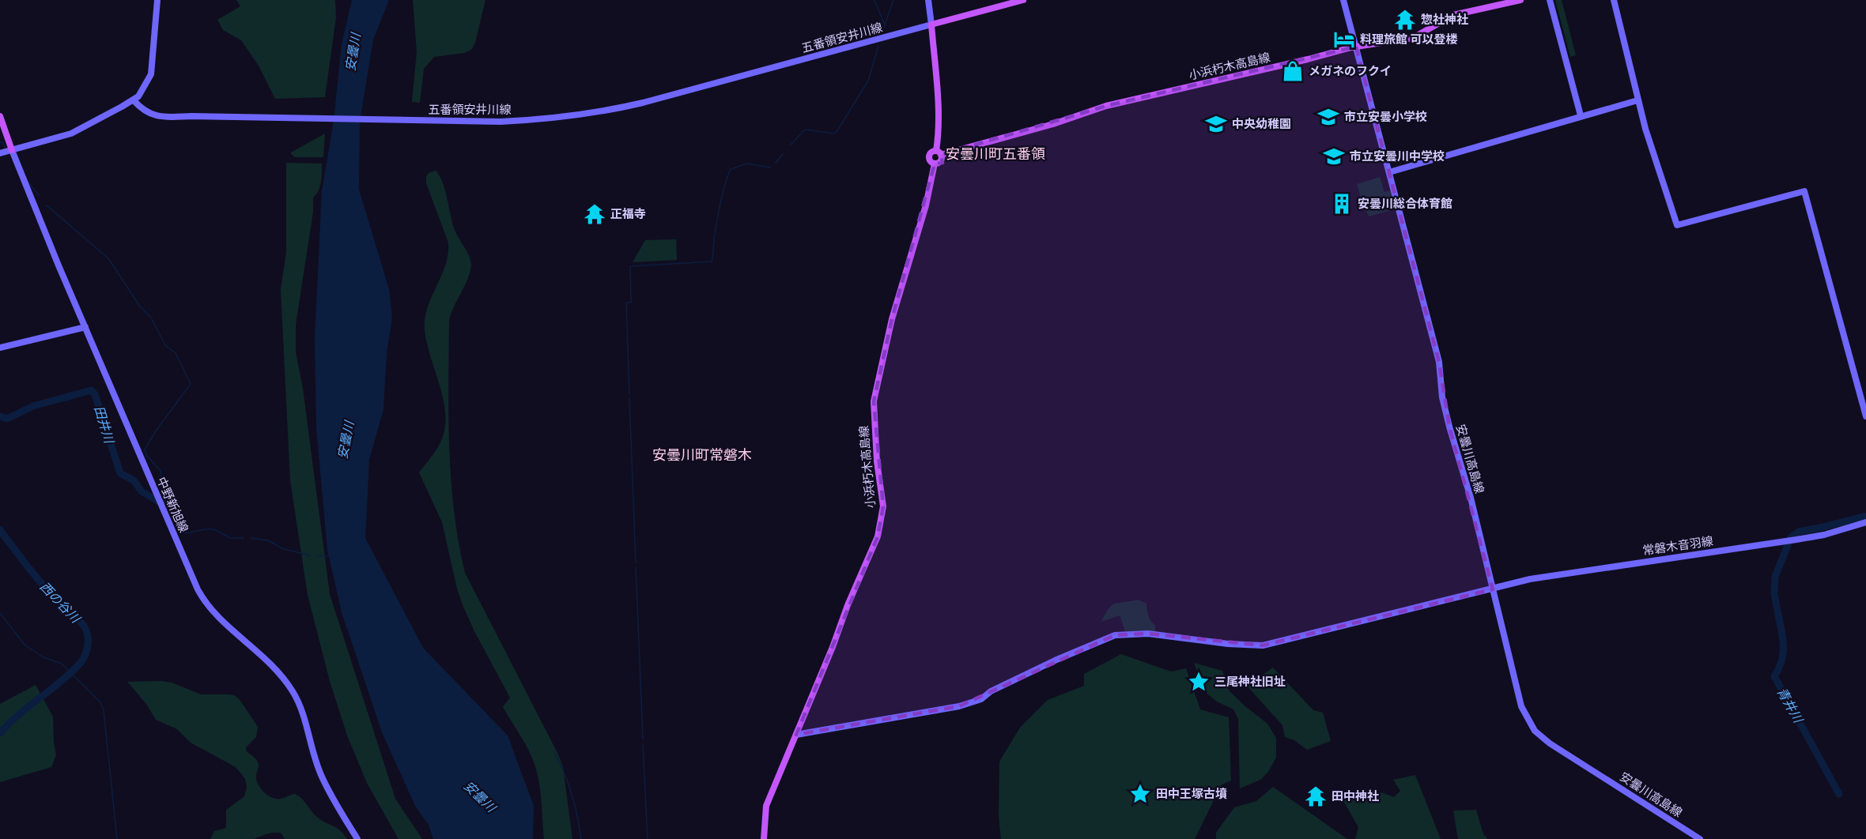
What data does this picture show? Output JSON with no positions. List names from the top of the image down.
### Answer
{
  "streets": {
    "main road": [
      "五番領安井川線",
      "小浜朽木高島線",
      "安曇川高島線",
      "中野新旭線",
      "常磐木音羽線"
    ]
  },
  "crossings": [
    ["五番領安井川線", "小浜朽木高島線"],
    ["小浜朽木高島線", "安曇川高島線"],
    ["小浜朽木高島線", "常磐木音羽線"],
    ["安曇川高島線", "常磐木音羽線"]
  ],
  "districts": ["安曇川町五番領", "安曇川町常磐木"],
  "water": [
    "安曇川",
    "田井川",
    "西の谷川",
    "青井川"
  ],
  "places": {
    "temple": ["惣社神社", "正福寺", "田中神社"],
    "hotel": ["料理旅館 可以登楼"],
    "shop": ["メガネのフクイ"],
    "school or university": ["市立安曇小学校", "中央幼稚園", "市立安曇川中学校"],
    "building": ["安曇川総合体育館"],
    "place": ["三尾神社旧址", "田中王塚古墳"]
  }
}
